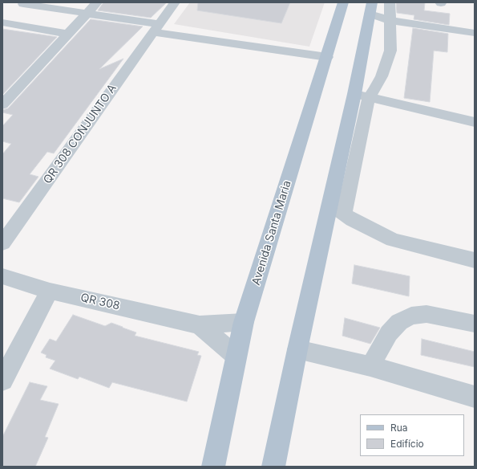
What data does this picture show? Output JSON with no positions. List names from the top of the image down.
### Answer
{
  "streets": {
    "main road": ["Avenida Santa Maria"],
    "street": ["QR 308 CONJUNTO A", "QR 308"]
  },
  "crossings": [
    ["Avenida Santa Maria", "QR 308"]
  ],
  "legend": ["Rua", "Edifício"]
}
